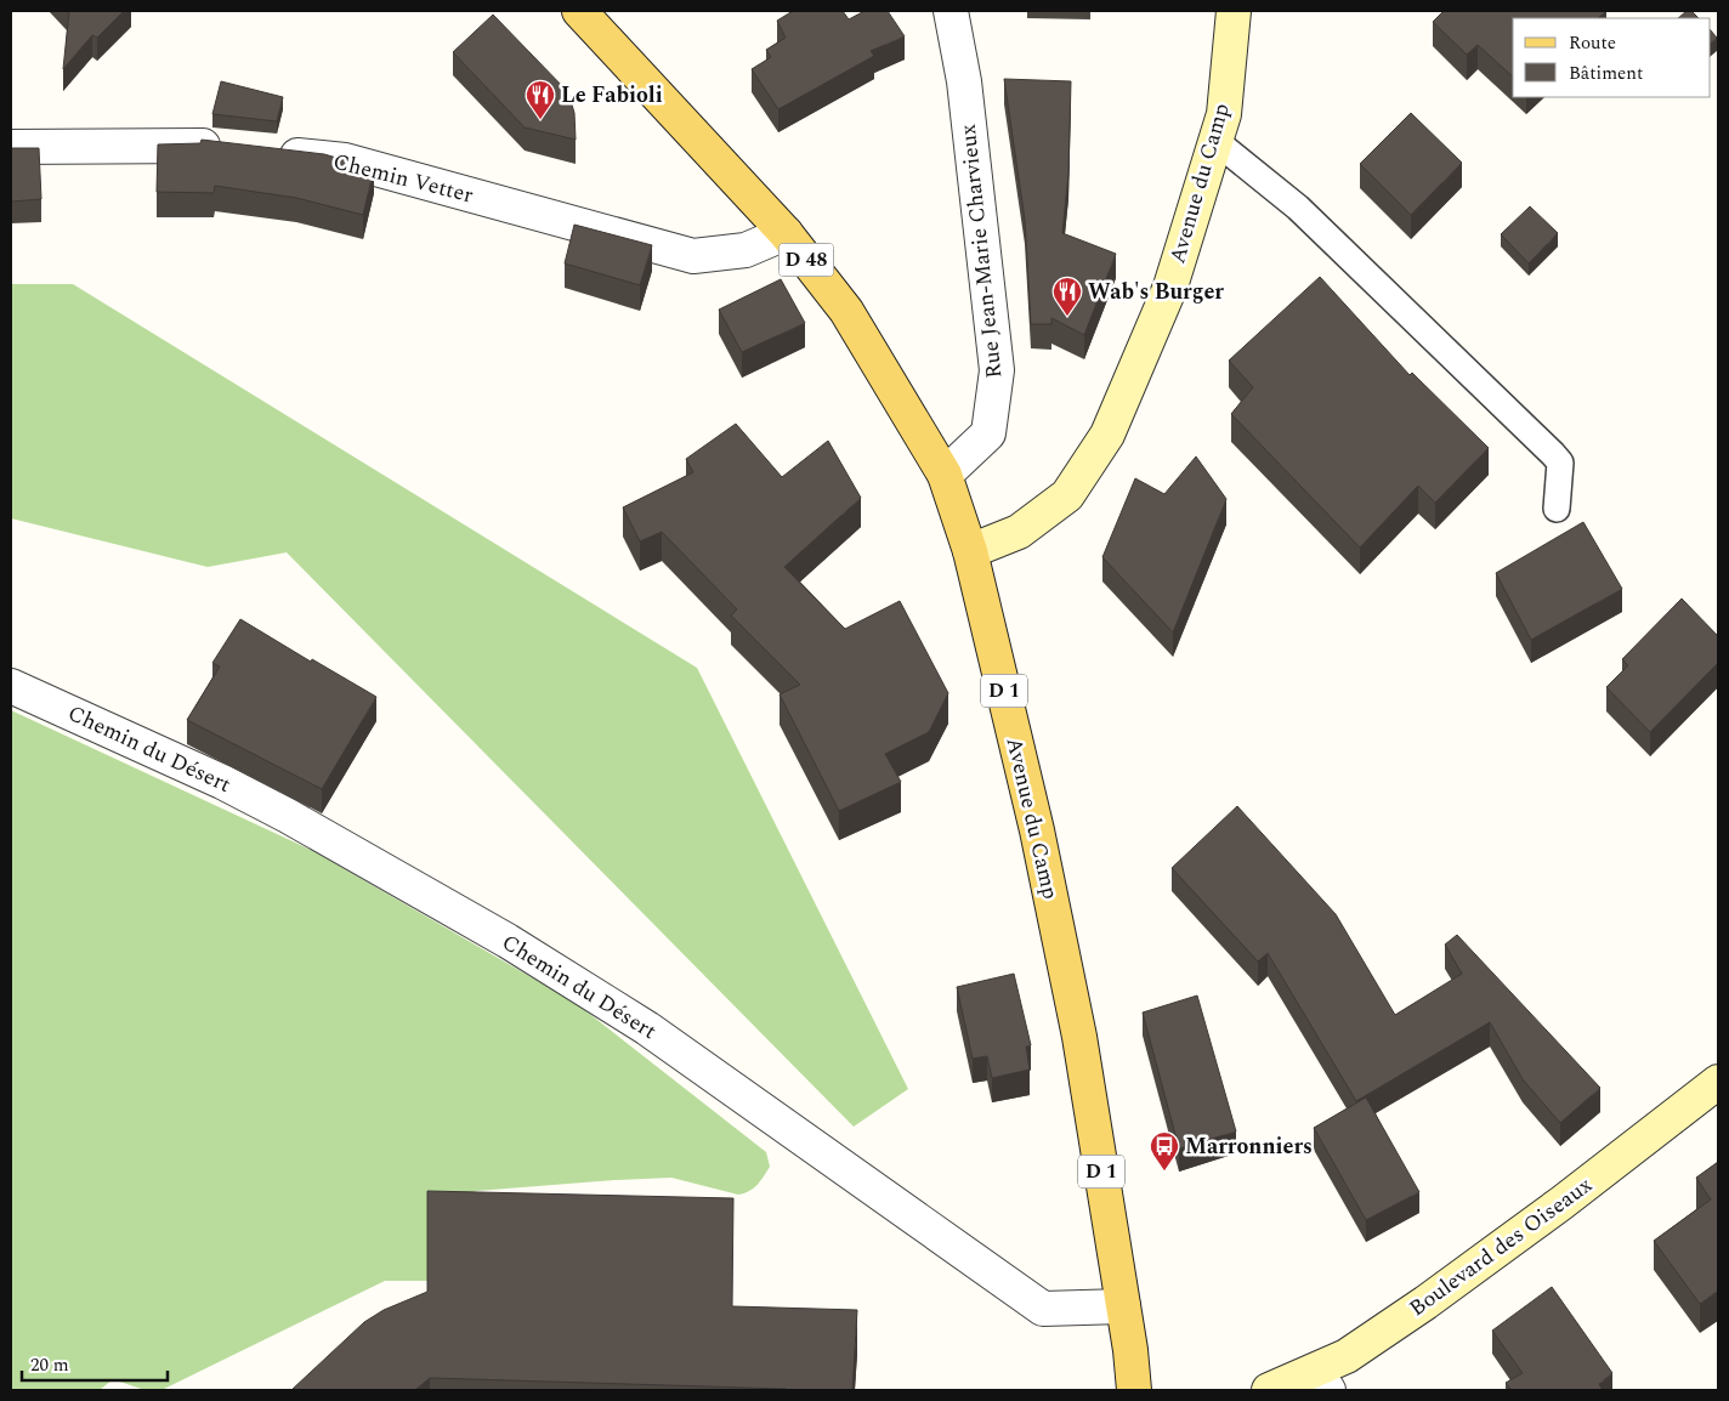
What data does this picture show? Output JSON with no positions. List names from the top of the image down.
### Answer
{
  "streets": {
    "main road": [
      "Avenue du Camp",
      "D 48",
      "D 1",
      "Boulevard des Oiseaux"
    ],
    "street": ["Chemin Vetter", "Rue Jean-Marie Charvieux", "Chemin du Désert"]
  },
  "crossings": [
    ["Chemin Vetter", "D 48"],
    ["Avenue du Camp", "D 48"],
    ["Avenue du Camp", "Chemin du Désert"],
    ["Rue Jean-Marie Charvieux", "D 48"]
  ],
  "places": {
    "restaurant": ["Le Fabioli", "Wab's Burger"],
    "bus stop": ["Marronniers"]
  },
  "legend": ["Route", "Bâtiment"],
  "scale_bar": "20 m"
}
